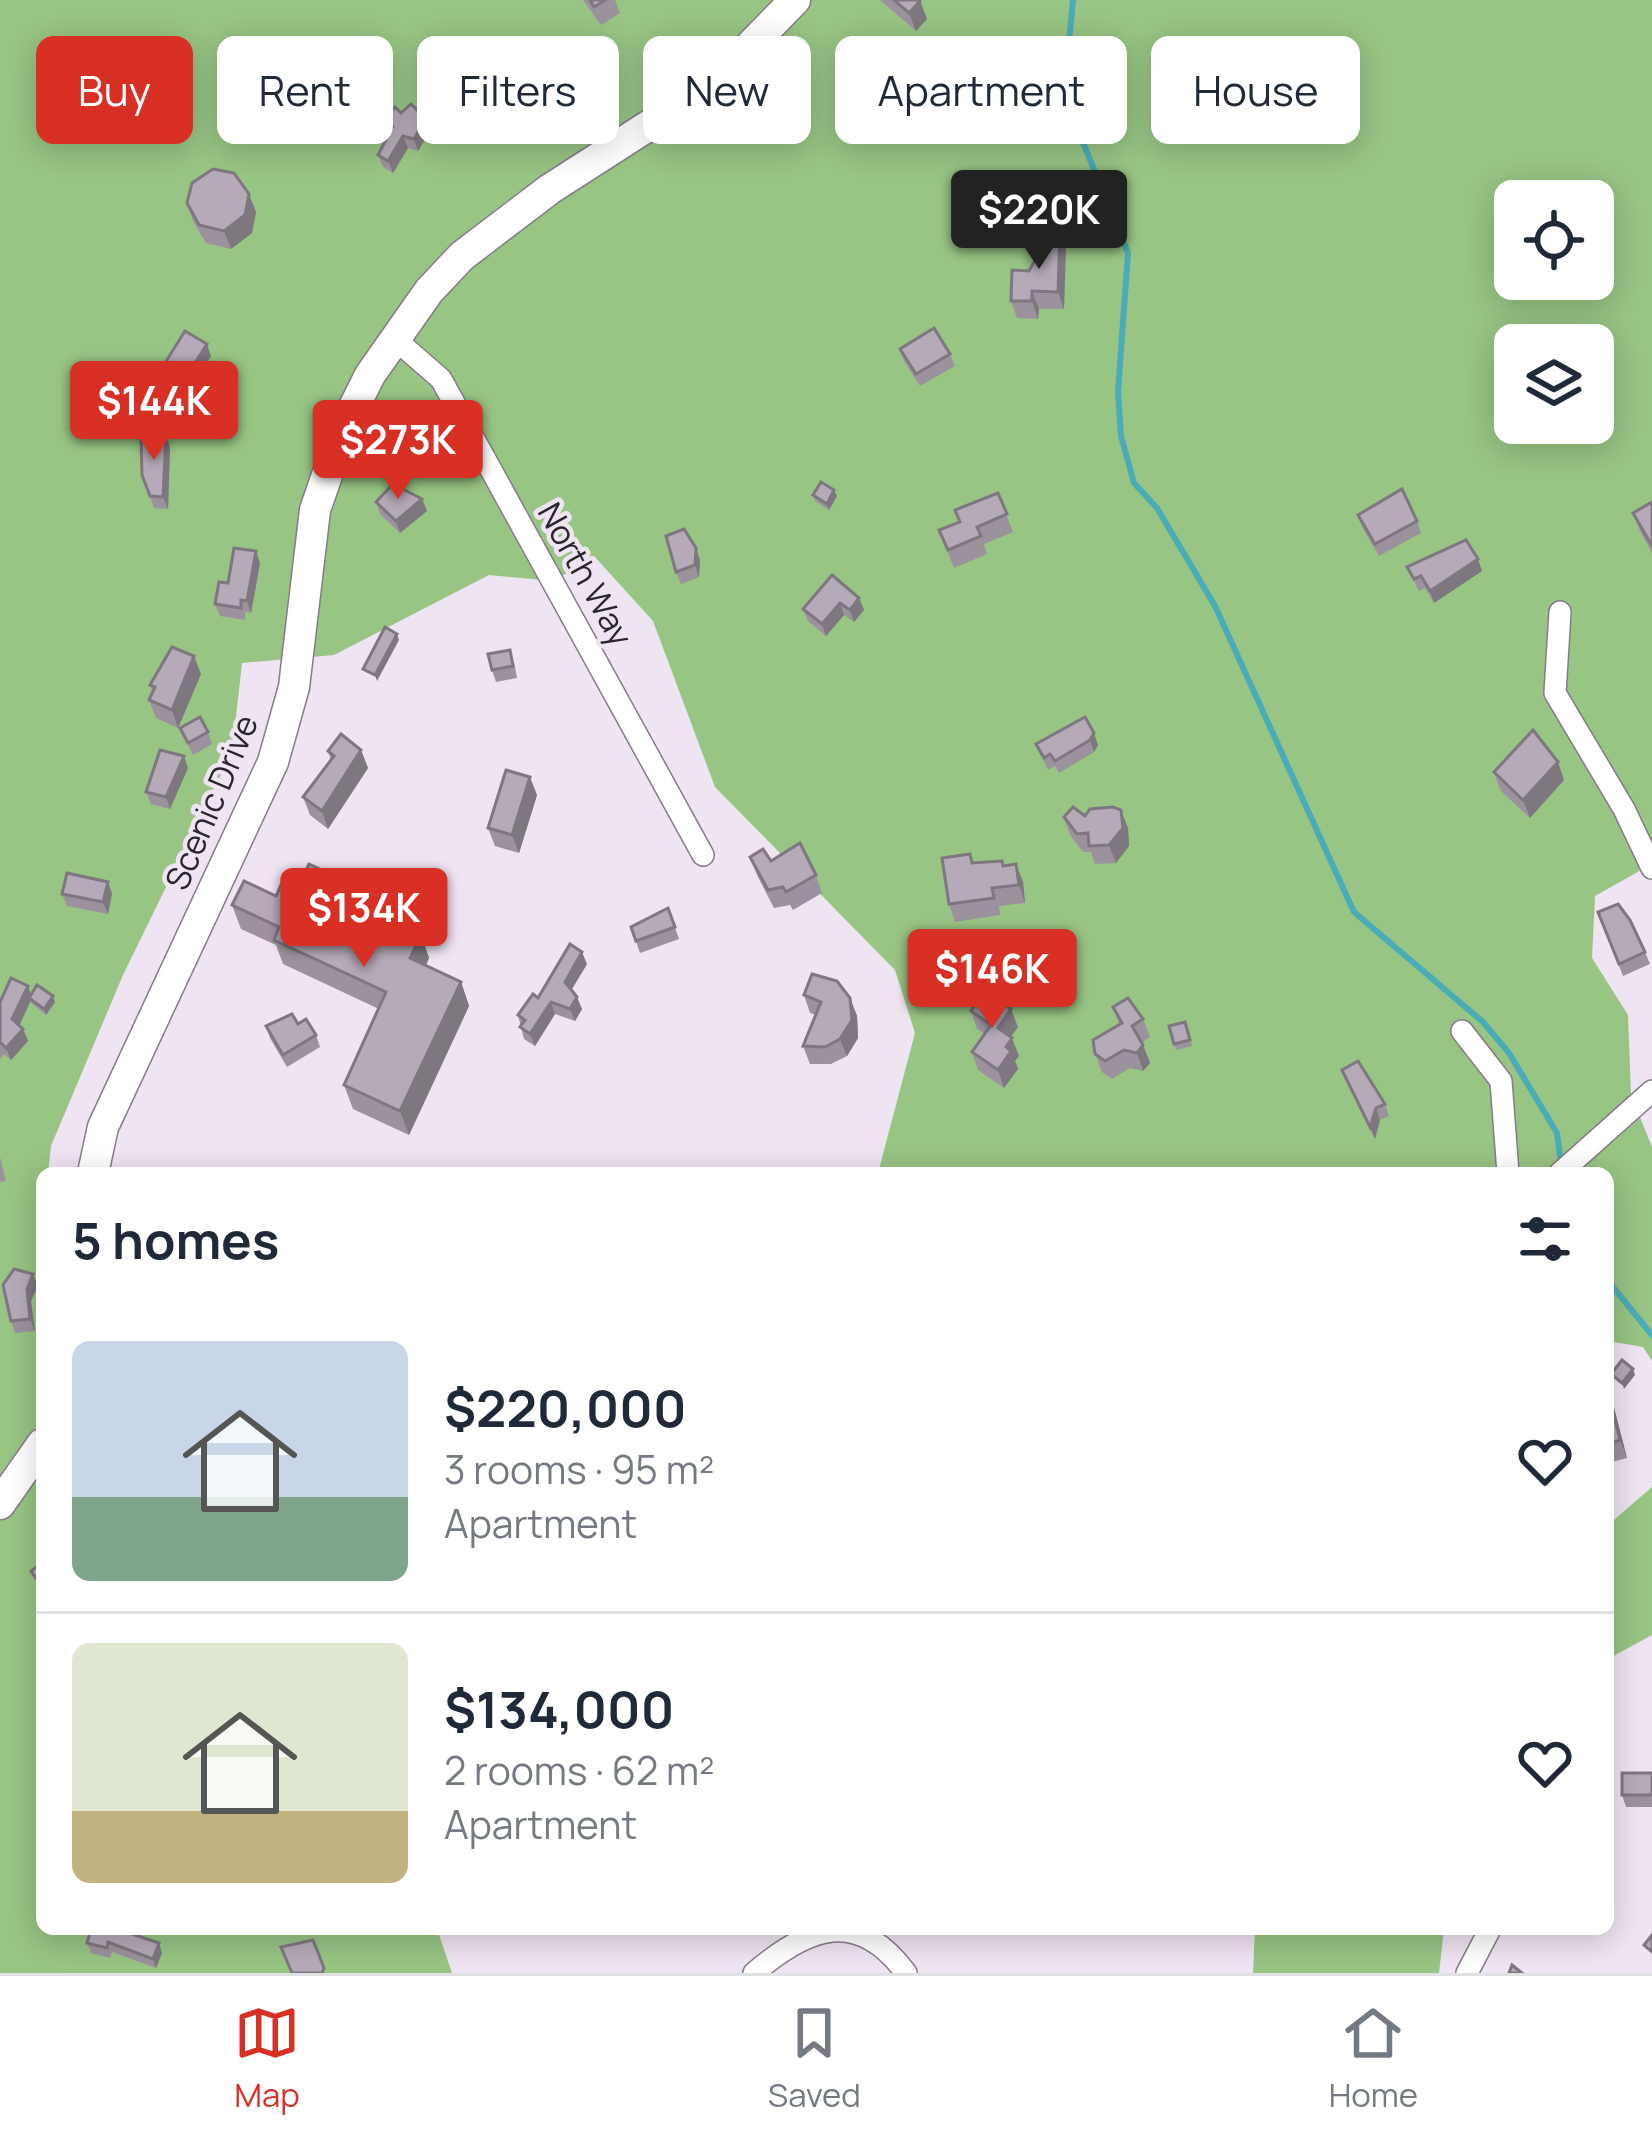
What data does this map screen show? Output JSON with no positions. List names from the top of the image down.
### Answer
{
  "streets": {
    "street": ["North Way", "Scenic Drive"]
  },
  "crossings": [
    ["North Way", "Scenic Drive"]
  ],
  "page": {
    "chip": [
      "Buy",
      "Rent",
      "Filters",
      "New",
      "Apartment",
      "House"
    ],
    "price": [
      "$220K",
      "$144K",
      "$273K",
      "$134K",
      "$146K"
    ],
    "heading": "5 homes",
    "list": [
      {
        "name": "$220,000",
        "note": "3 rooms · 95 m² · Apartment"
      },
      {
        "name": "$134,000",
        "note": "2 rooms · 62 m² · Apartment"
      }
    ],
    "tabs": ["Map", "Saved", "Home"]
  }
}
